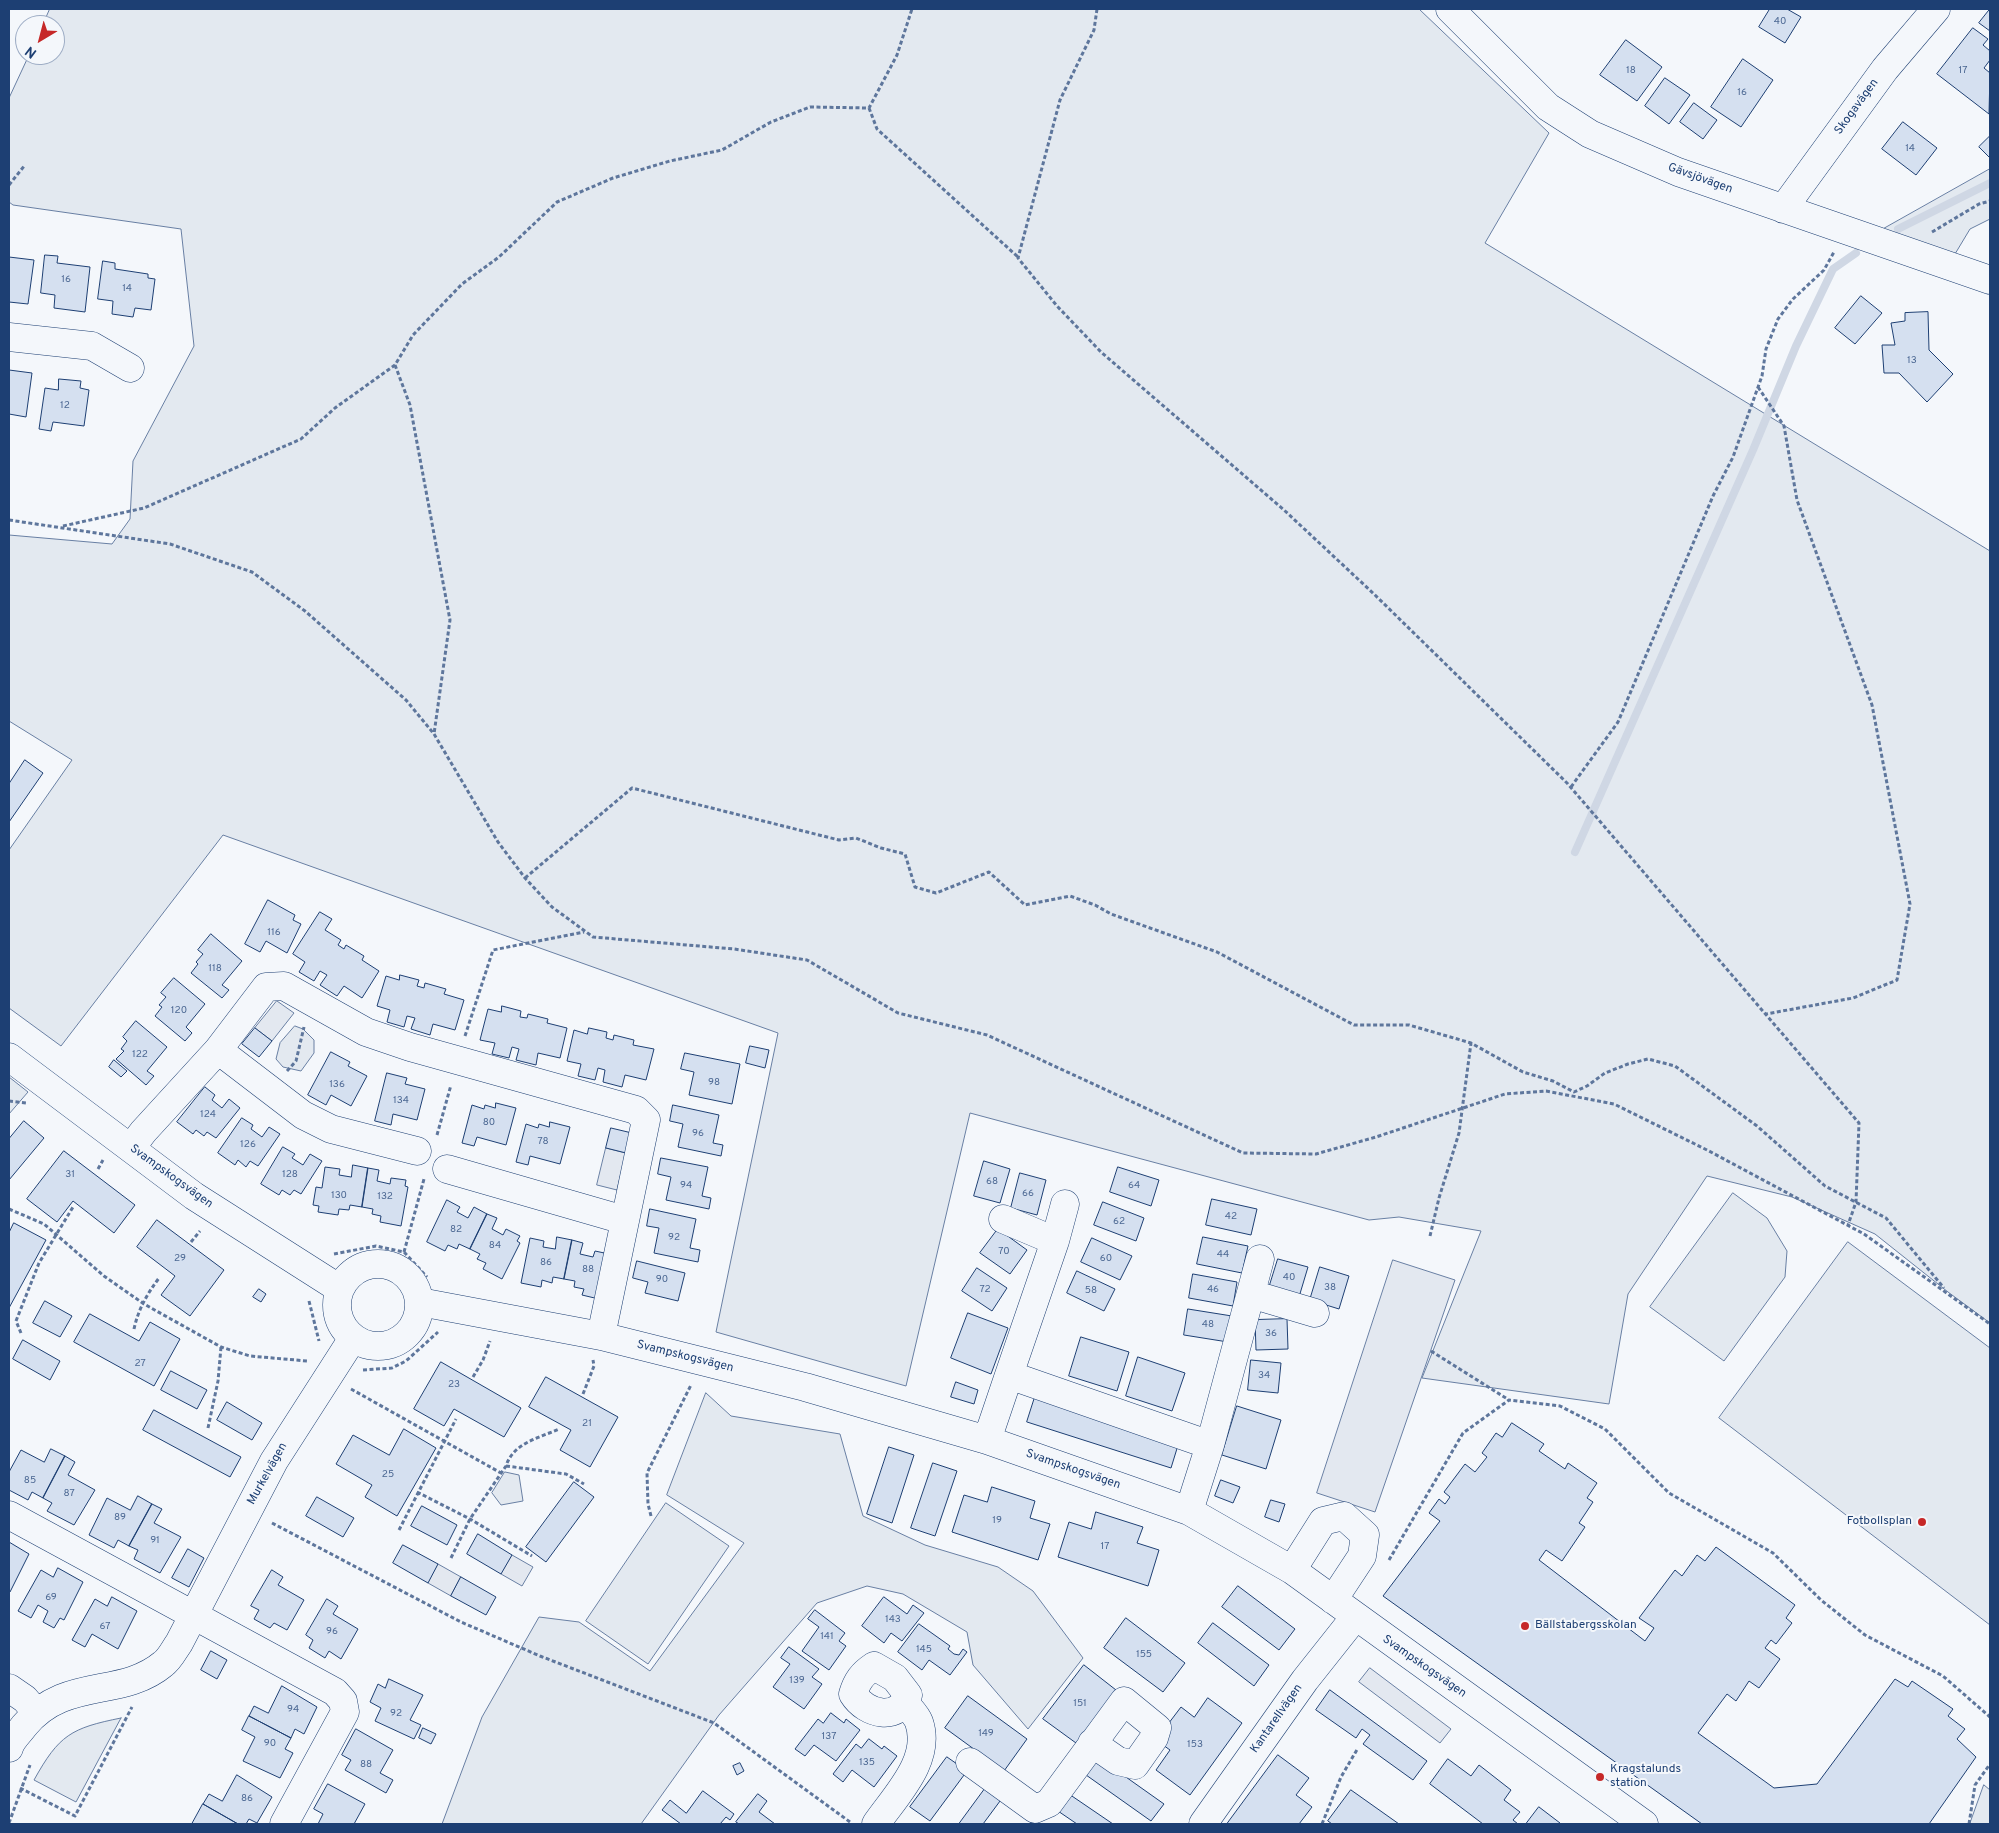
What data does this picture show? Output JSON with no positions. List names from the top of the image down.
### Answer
{
  "streets": {
    "street": [
      "Skogavägen",
      "Gävsjövägen",
      "Svampskogsvägen",
      "Murkelvägen",
      "Kantarellvägen"
    ]
  },
  "crossings": [
    ["Skogavägen", "Gävsjövägen"],
    ["Svampskogsvägen", "Murkelvägen"],
    ["Svampskogsvägen", "Kantarellvägen"]
  ],
  "places": ["Fotbollsplan", "Bällstabergsskolan", "Kragstalunds station"],
  "house_numbers": [
    "40",
    "18",
    "17",
    "16",
    "14",
    "16",
    "14",
    "13",
    "12",
    "116",
    "118",
    "120",
    "122",
    "98",
    "136",
    "134",
    "124",
    "80",
    "96",
    "78",
    "126",
    "31",
    "128",
    "68",
    "94",
    "64",
    "66",
    "130",
    "132",
    "42",
    "62",
    "82",
    "92",
    "84",
    "70",
    "44",
    "29",
    "60",
    "86",
    "88",
    "40",
    "90",
    "38",
    "72",
    "46",
    "58",
    "48",
    "36",
    "27",
    "34",
    "23",
    "21",
    "25",
    "85",
    "87",
    "89",
    "19",
    "91",
    "17",
    "69",
    "143",
    "67",
    "96",
    "141",
    "145",
    "155",
    "139",
    "151",
    "94",
    "92",
    "149",
    "137",
    "90",
    "153",
    "135",
    "88",
    "86"
  ],
  "north": "bottom left"
}
